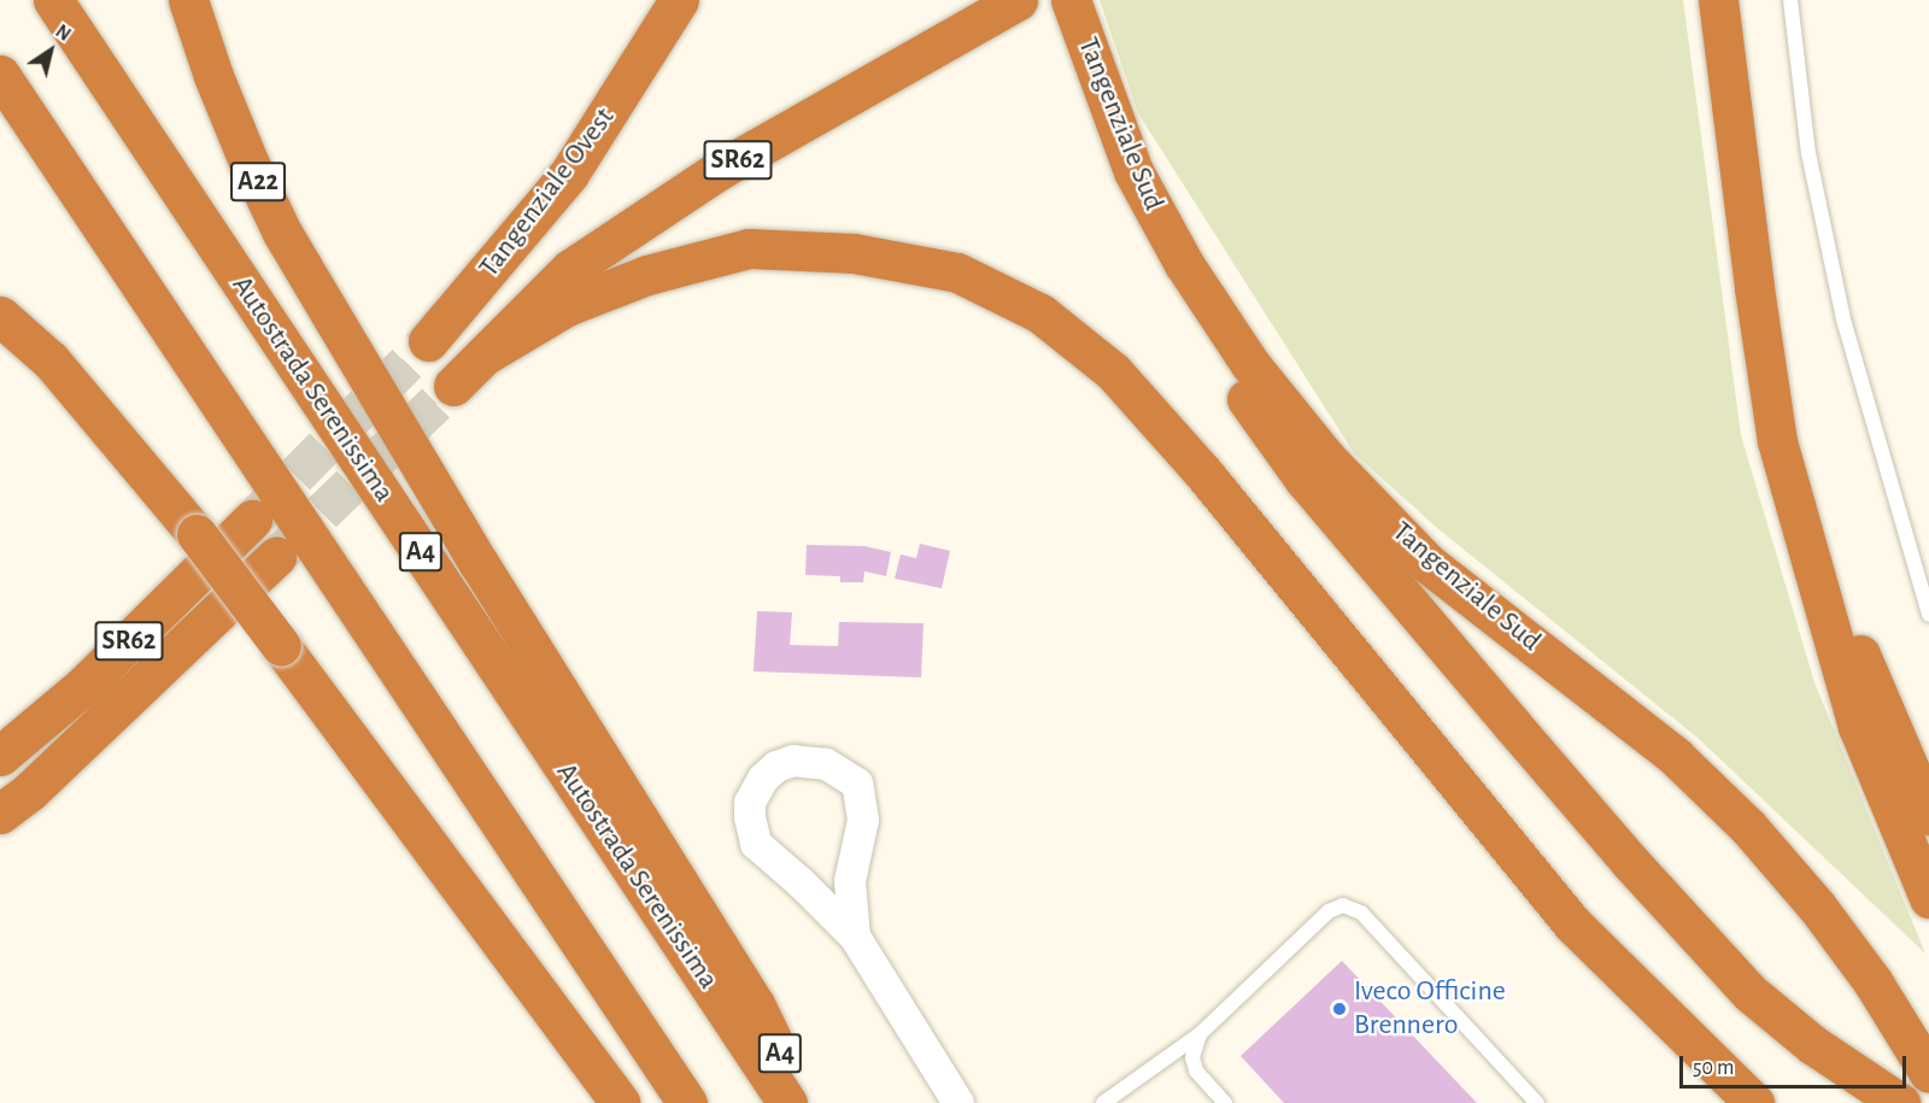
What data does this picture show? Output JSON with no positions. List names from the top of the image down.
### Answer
{
  "streets": {
    "highway": [
      "Tangenziale Sud",
      "SR62",
      "A22",
      "Tangenziale Ovest",
      "Autostrada Serenissima",
      "A4"
    ]
  },
  "crossings": [
    ["A22", "A4"]
  ],
  "places": ["Iveco Officine Brennero"],
  "scale_bar": "50 m",
  "north": "top right"
}
